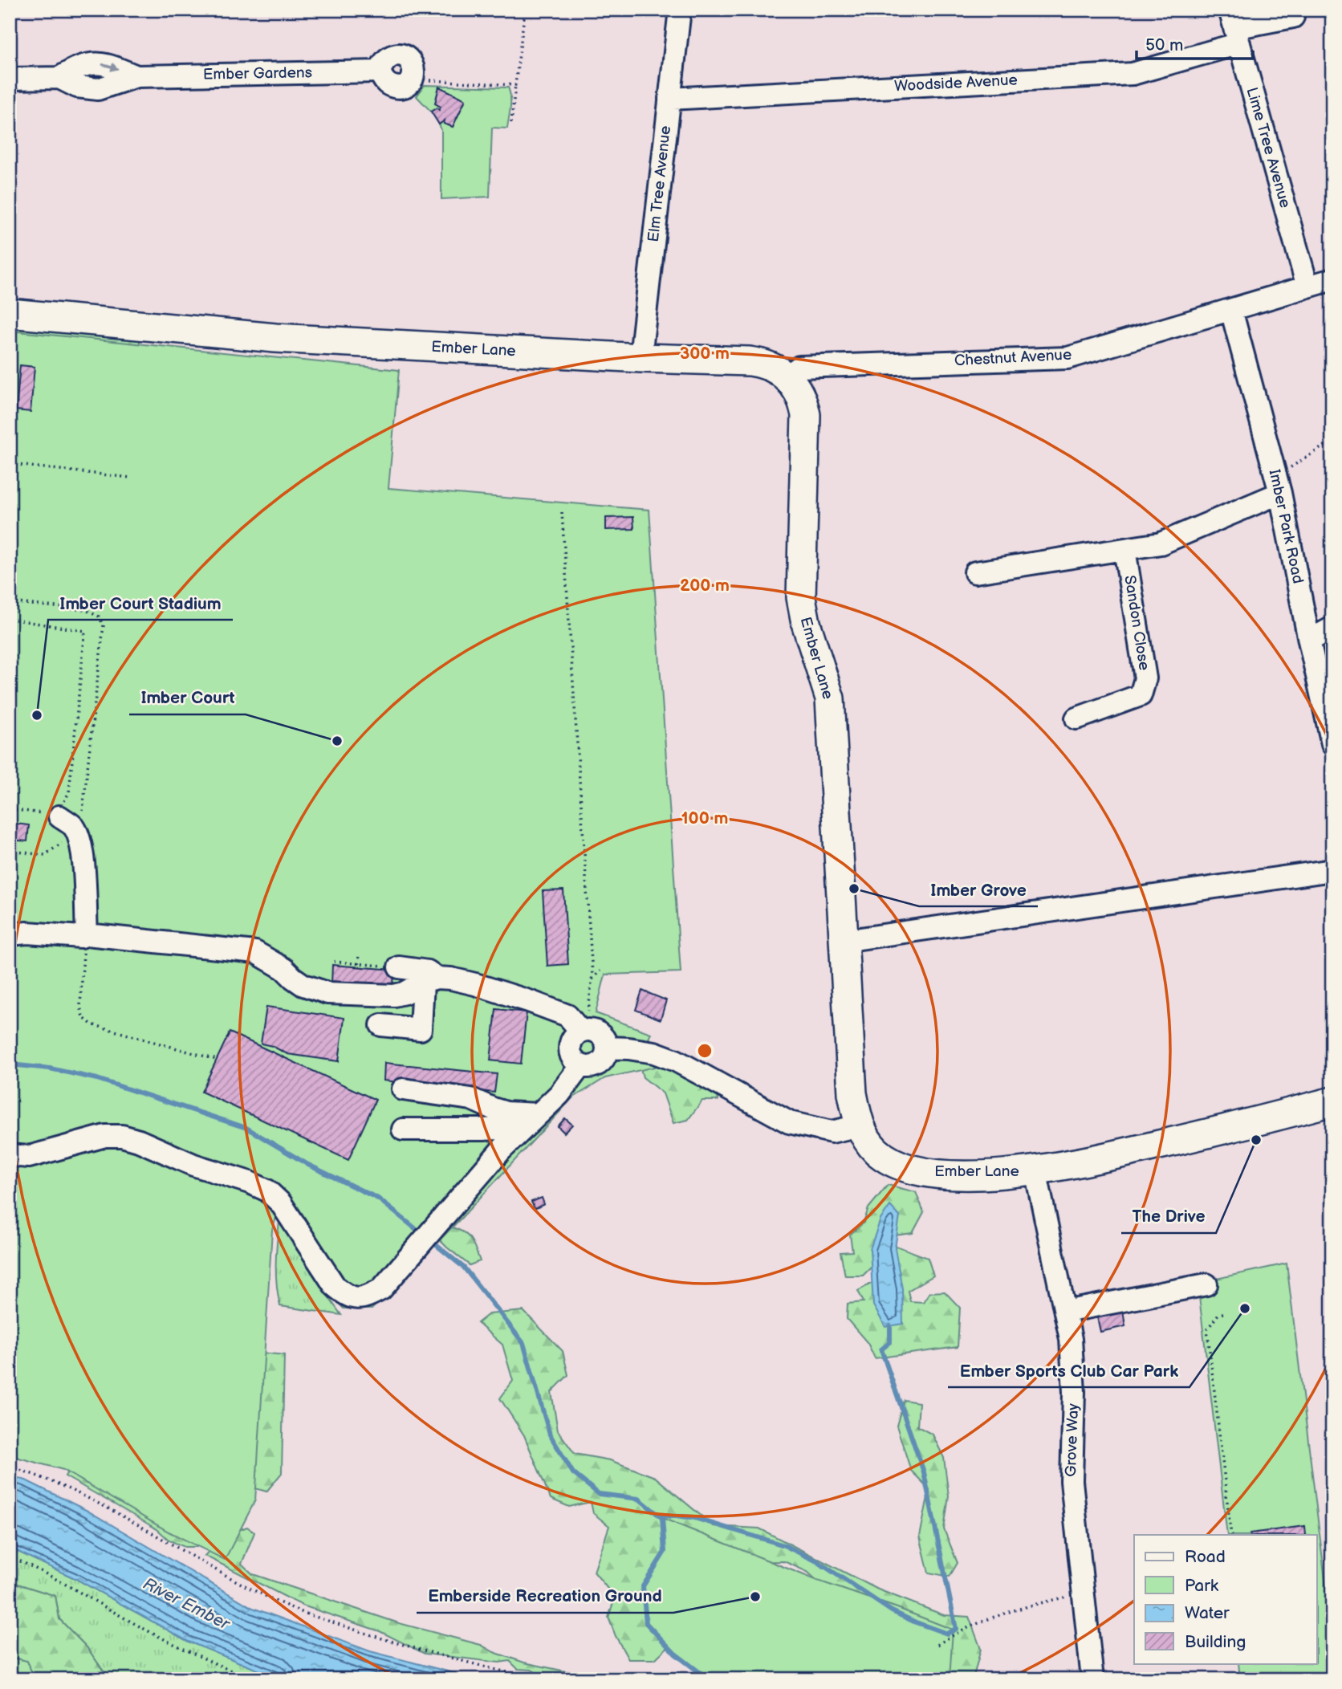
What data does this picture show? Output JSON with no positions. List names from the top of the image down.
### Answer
{
  "streets": {
    "main road": ["Ember Lane"],
    "street": [
      "Ember Gardens",
      "Woodside Avenue",
      "Lime Tree Avenue",
      "Elm Tree Avenue",
      "Chestnut Avenue",
      "Imber Park Road",
      "Sandon Close",
      "Grove Way"
    ]
  },
  "crossings": [
    ["Woodside Avenue", "Lime Tree Avenue"],
    ["Woodside Avenue", "Elm Tree Avenue"],
    ["Lime Tree Avenue", "Chestnut Avenue"],
    ["Elm Tree Avenue", "Ember Lane"],
    ["Ember Lane", "Chestnut Avenue"],
    ["Ember Lane", "Grove Way"],
    ["Chestnut Avenue", "Imber Park Road"]
  ],
  "water": ["River Ember"],
  "places": [
    "Imber Court Stadium",
    "Imber Court",
    "Imber Grove",
    "The Drive",
    "Ember Sports Club Car Park",
    "Emberside Recreation Ground"
  ],
  "legend": [
    "Road",
    "Park",
    "Water",
    "Building"
  ],
  "scale_bar": "50 m",
  "rings": ["300 m", "200 m", "100 m"]
}
